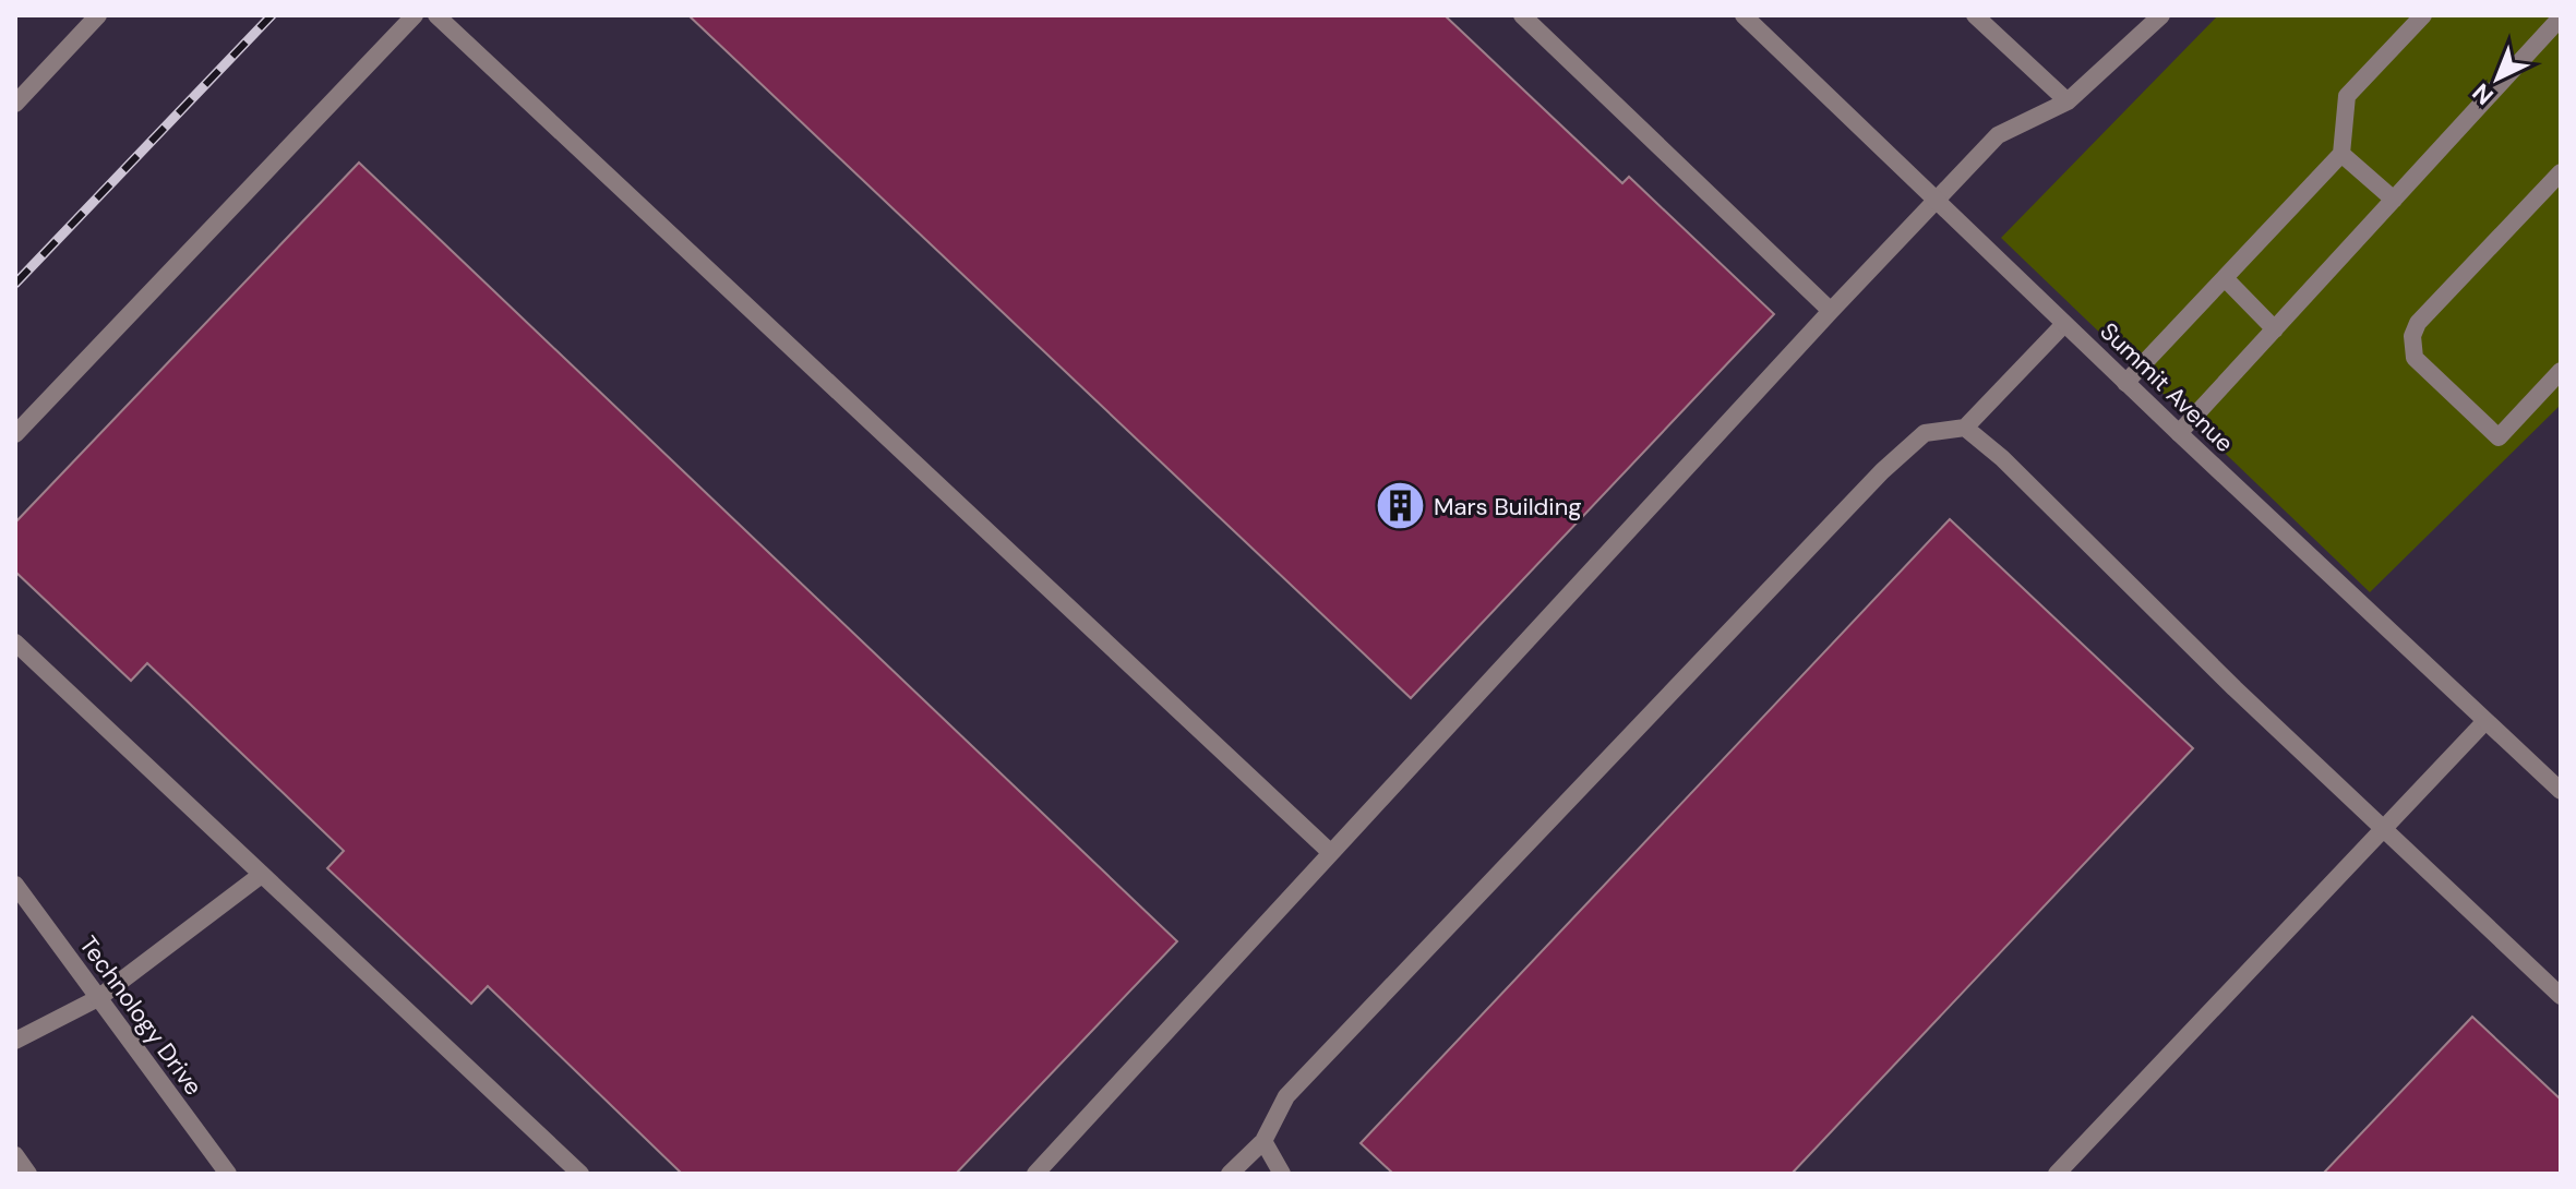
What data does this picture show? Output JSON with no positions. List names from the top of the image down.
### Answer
{
  "streets": {
    "street": ["Summit Avenue", "Technology Drive"]
  },
  "places": {
    "building": ["Mars Building"]
  },
  "north": "bottom left"
}
